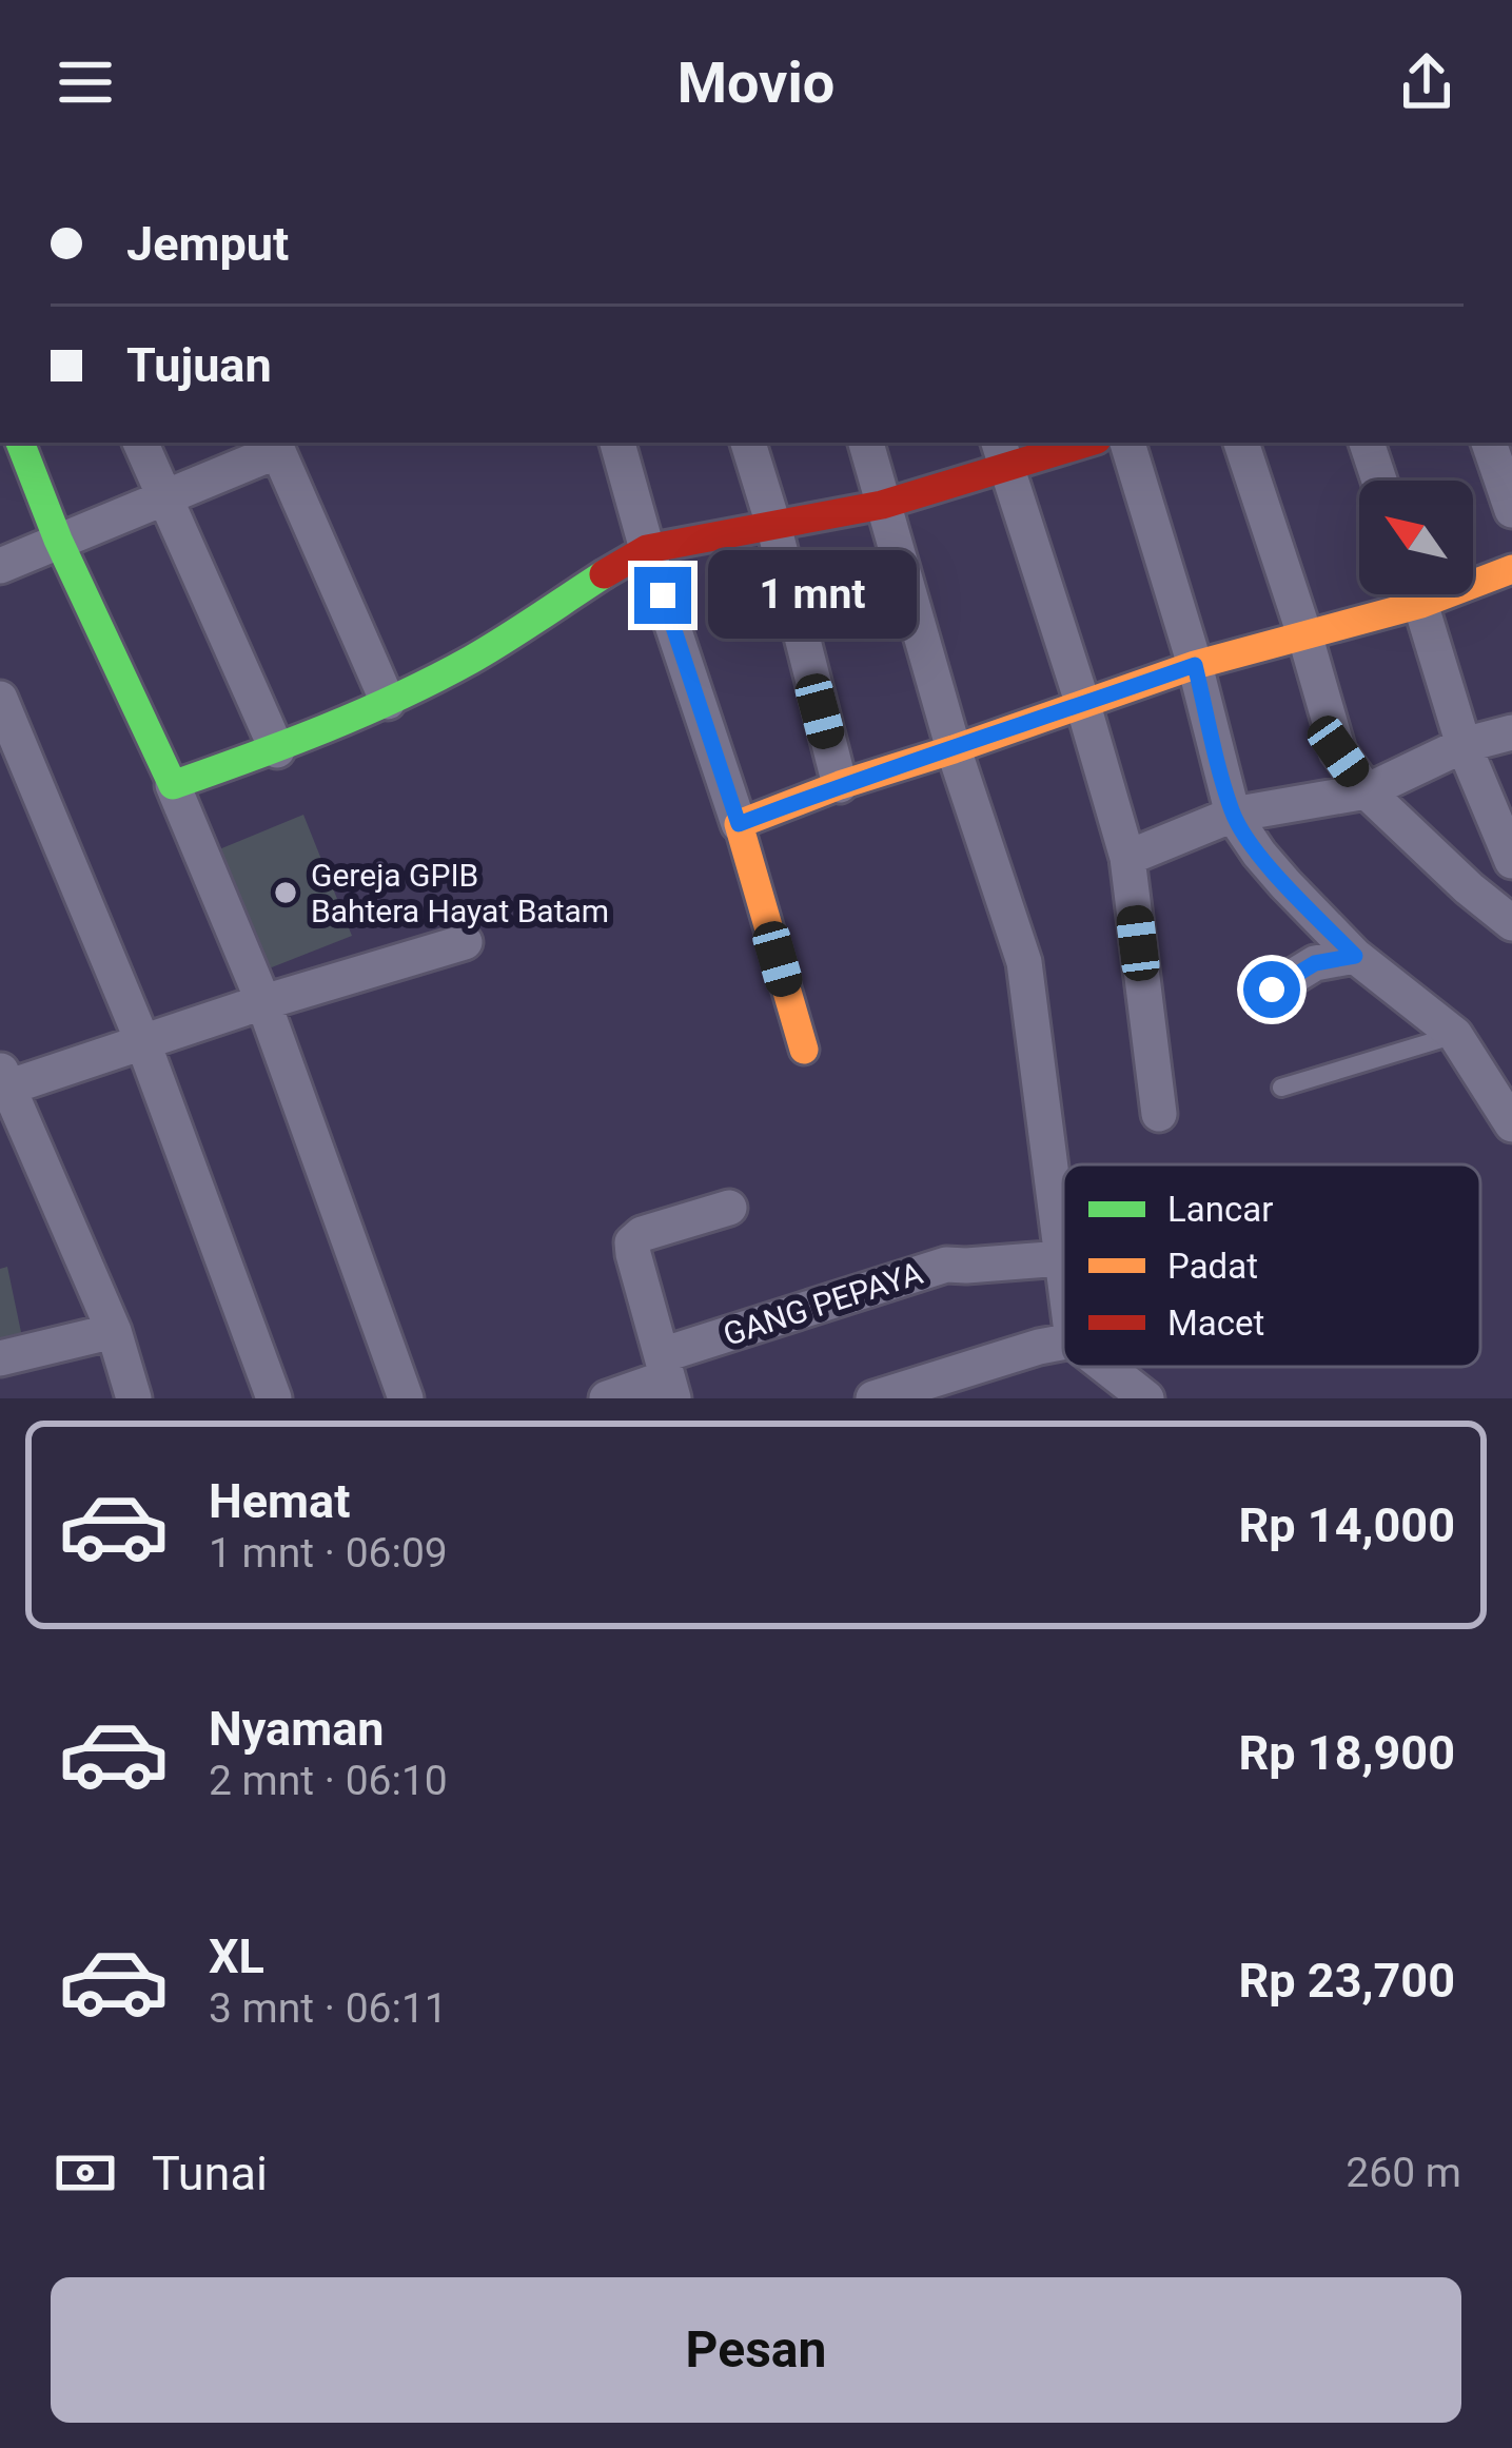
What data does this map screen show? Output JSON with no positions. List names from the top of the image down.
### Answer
{
  "streets": {
    "street": ["GANG PEPAYA"]
  },
  "places": ["Gereja GPIB Bahtera Hayat Batam"],
  "legend": ["Lancar", "Padat", "Macet"],
  "north": "top left",
  "page": {
    "header": "Movio",
    "banner": ["Jemput", "Tujuan"],
    "bubble": "1 mnt",
    "list": [
      {
        "name": "Hemat",
        "note": "1 mnt · 06:09",
        "value": "Rp 14,000"
      },
      {
        "name": "Nyaman",
        "note": "2 mnt · 06:10",
        "value": "Rp 18,900"
      },
      {
        "name": "XL",
        "note": "3 mnt · 06:11",
        "value": "Rp 23,700"
      }
    ],
    "pay": ["Tunai", "260 m"],
    "buttons": "Pesan"
  }
}
